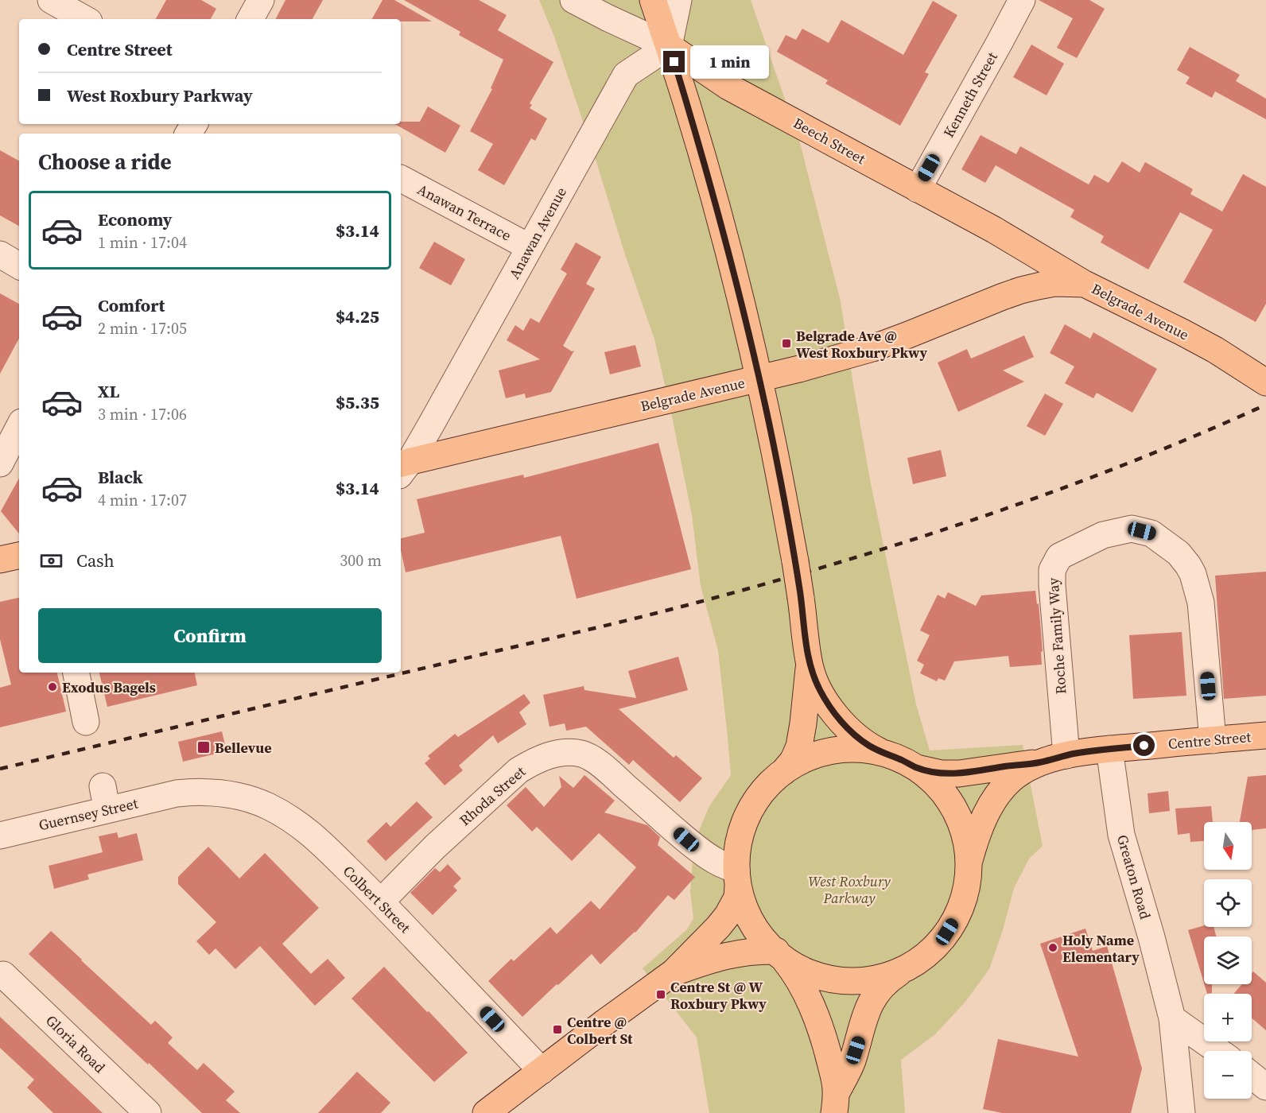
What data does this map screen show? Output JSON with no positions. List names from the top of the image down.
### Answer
{
  "streets": {
    "main road": ["Beech Street", "Belgrade Avenue", "Centre Street"],
    "street": [
      "Kenneth Street",
      "Anawan Terrace",
      "Anawan Avenue",
      "Roche Family Way",
      "Rhoda Street",
      "Guernsey Street",
      "Greaton Road",
      "Colbert Street",
      "Gloria Road"
    ]
  },
  "crossings": [
    ["Kenneth Street", "Beech Street"],
    ["Beech Street", "Anawan Avenue"],
    ["Beech Street", "Belgrade Avenue"],
    ["Anawan Terrace", "Anawan Avenue"],
    ["Anawan Avenue", "Belgrade Avenue"],
    ["Roche Family Way", "Centre Street"],
    ["Centre Street", "Greaton Road"],
    ["Rhoda Street", "Colbert Street"],
    ["Guernsey Street", "Colbert Street"]
  ],
  "parks": ["West Roxbury Parkway"],
  "places": {
    "transit": [
      "Belgrade Ave @ West Roxbury Pkwy",
      "Bellevue",
      "Centre St @ W Roxbury Pkwy",
      "Centre @ Colbert St"
    ],
    "other": ["Exodus Bagels", "Holy Name Elementary"]
  },
  "north": "bottom",
  "page": {
    "banner": ["Centre Street", "West Roxbury Parkway"],
    "bubble": "1 min",
    "heading": "Choose a ride",
    "list": [
      {
        "name": "Economy",
        "note": "1 min · 17:04",
        "value": "$3.14"
      },
      {
        "name": "Comfort",
        "note": "2 min · 17:05",
        "value": "$4.25"
      },
      {
        "name": "XL",
        "note": "3 min · 17:06",
        "value": "$5.35"
      },
      {
        "name": "Black",
        "note": "4 min · 17:07",
        "value": "$3.14"
      }
    ],
    "pay": ["Cash", "300 m"],
    "buttons": "Confirm",
    "map_buttons": ["+", "−"]
  }
}
